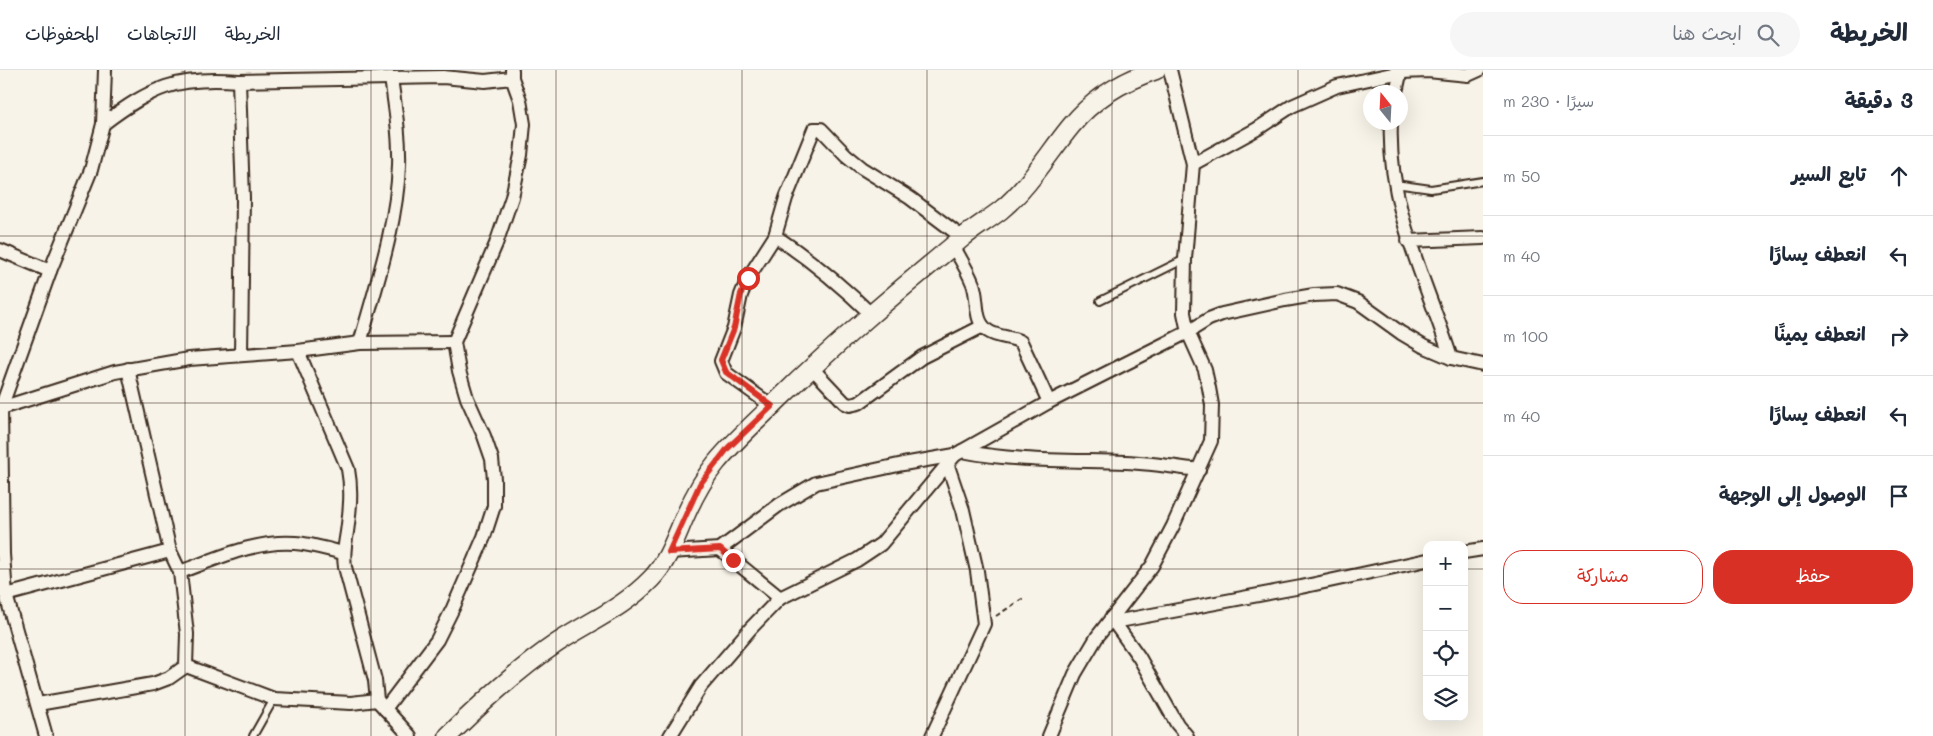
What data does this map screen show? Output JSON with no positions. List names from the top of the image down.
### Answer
{
  "north": "top",
  "page": {
    "header": "الخريطة",
    "search": "ابحث هنا",
    "nav": ["الخريطة", "الاتجاهات", "المحفوظات"],
    "heading": ["3 دقيقة", "سيرًا · 230 m"],
    "list": [
      ["تابع السير", "50 m"],
      ["انعطف يسارًا", "40 m"],
      ["انعطف يمينًا", "100 m"],
      ["انعطف يسارًا", "40 m"],
      "الوصول إلى الوجهة"
    ],
    "buttons": ["حفظ", "مشاركة"],
    "map_buttons": ["+", "−"]
  }
}
